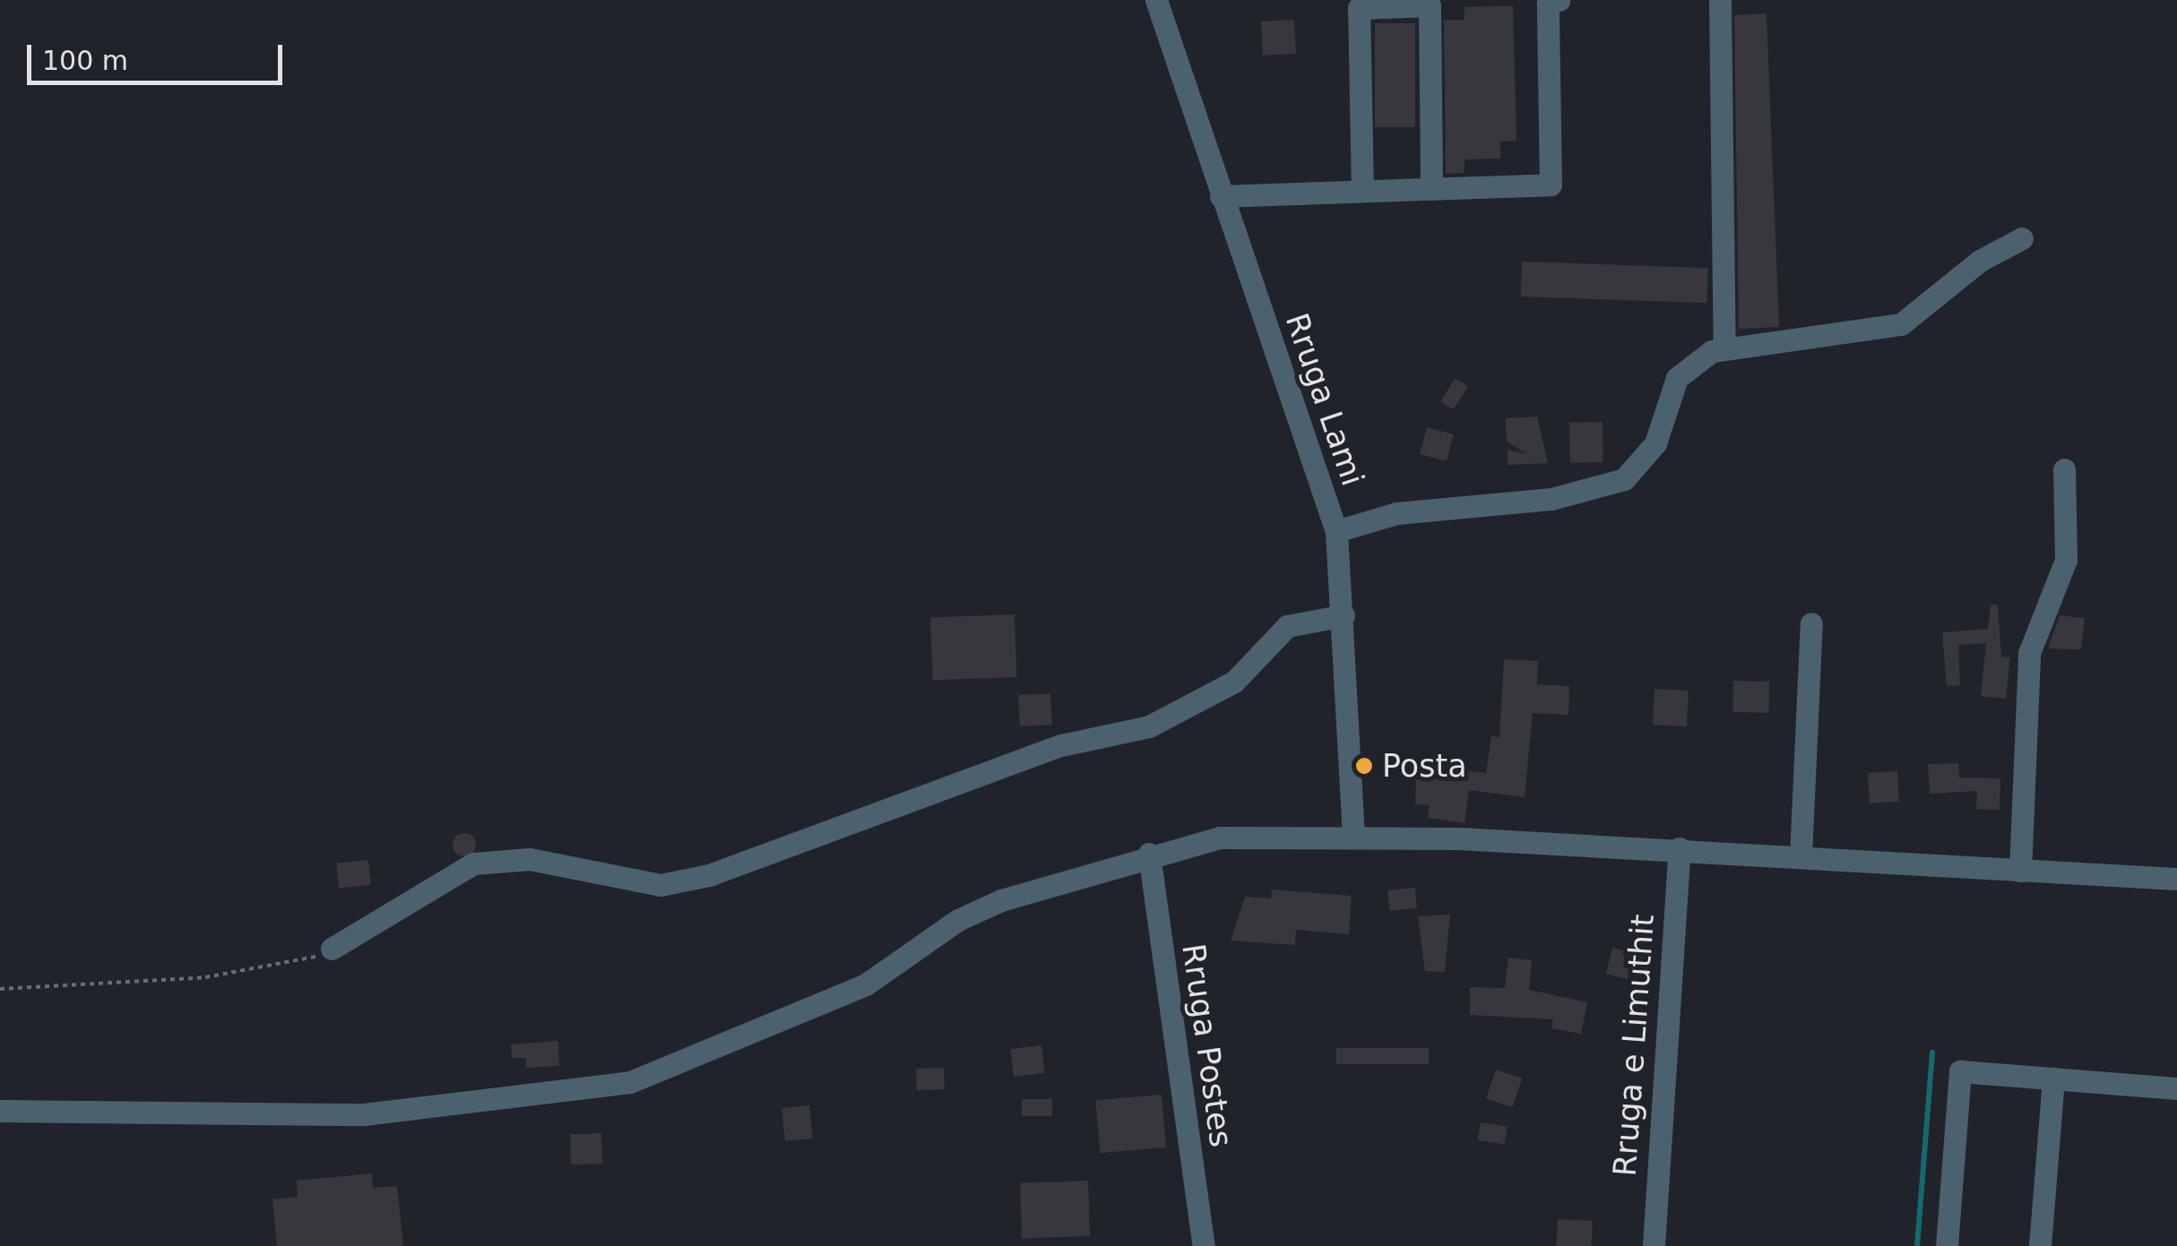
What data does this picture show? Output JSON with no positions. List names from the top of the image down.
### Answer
{
  "streets": {
    "street": ["Rruga Lami", "Rruga Postes", "Rruga e Limuthit"]
  },
  "places": ["Posta"],
  "scale_bar": "100 m"
}
